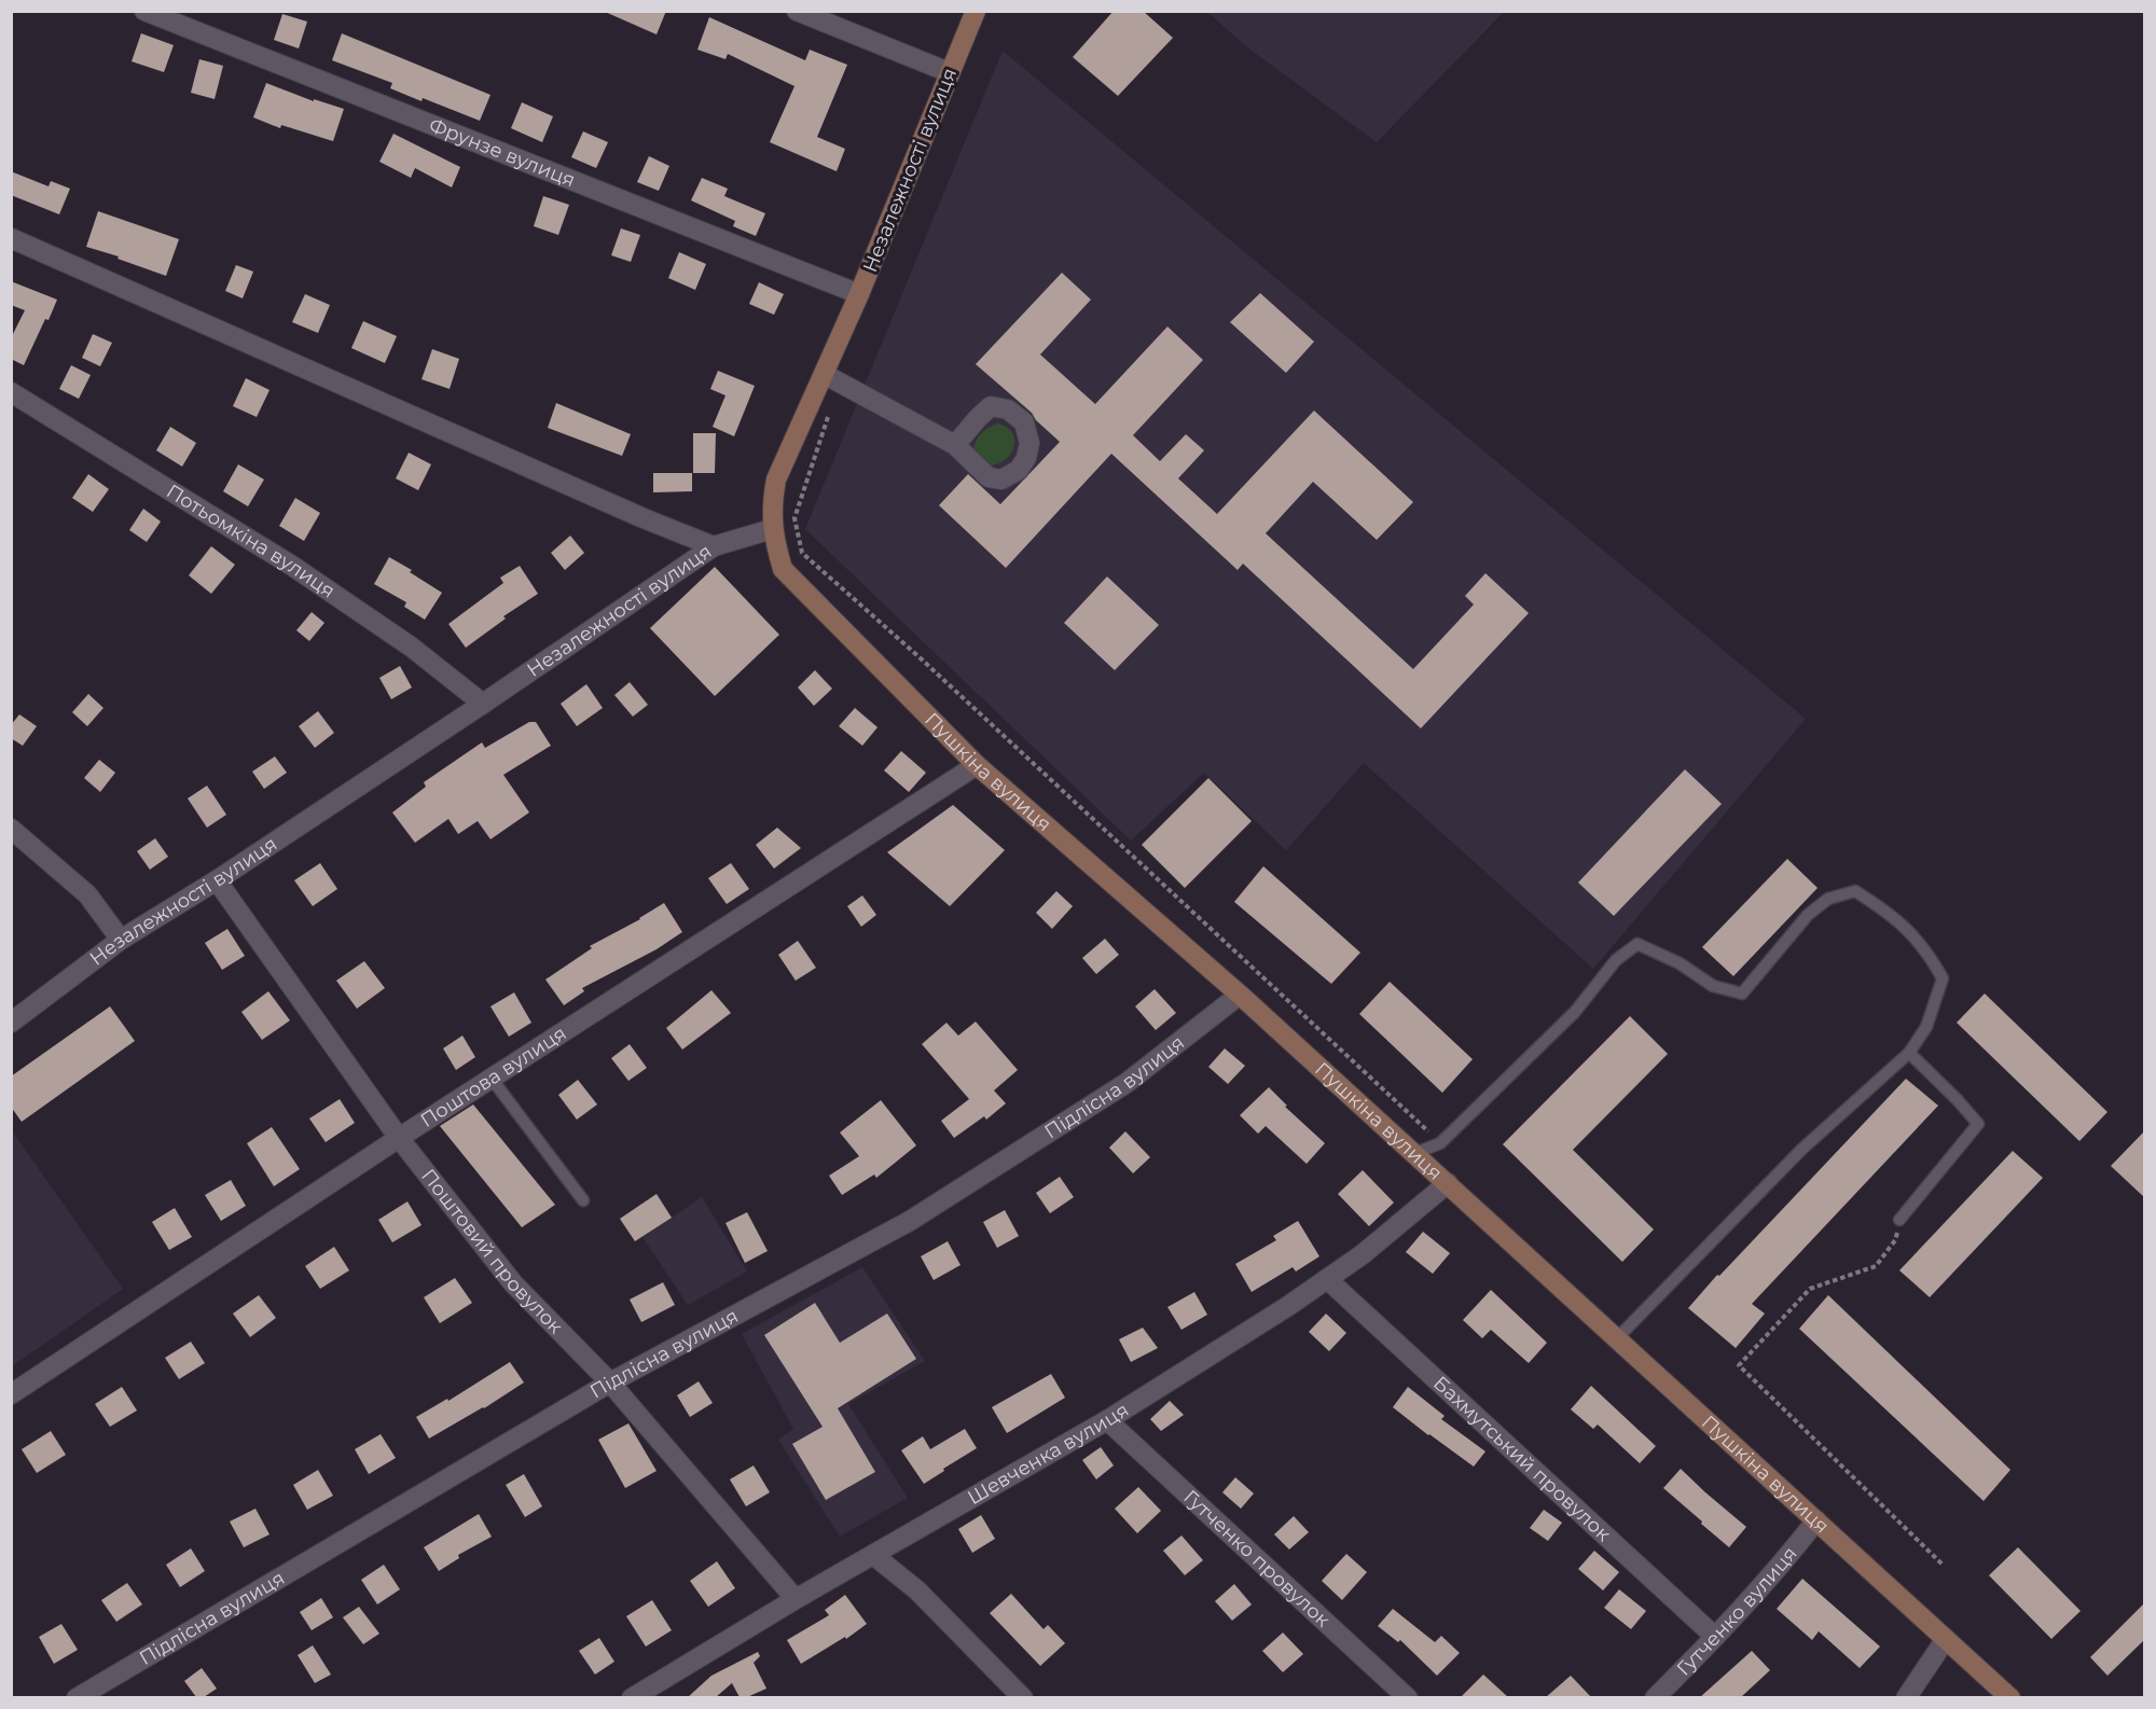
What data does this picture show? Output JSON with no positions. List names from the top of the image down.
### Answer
{
  "streets": {
    "main road": ["Незалежності вулиця", "Пушкіна вулиця"],
    "street": [
      "Фрунзе вулиця",
      "Потьомкіна вулиця",
      "Поштова вулиця",
      "Підлісна вулиця",
      "Поштовий провулок",
      "Шевченка вулиця",
      "Бахмутський провулок",
      "Гутченко провулок",
      "Гутченко вулиця"
    ]
  },
  "crossings": [
    ["Фрунзе вулиця", "Незалежності вулиця"],
    ["Незалежності вулиця", "Потьомкіна вулиця"],
    ["Незалежності вулиця", "Пушкіна вулиця"],
    ["Незалежності вулиця", "Поштовий провулок"],
    ["Пушкіна вулиця", "Поштова вулиця"],
    ["Пушкіна вулиця", "Підлісна вулиця"],
    ["Пушкіна вулиця", "Шевченка вулиця"],
    ["Пушкіна вулиця", "Гутченко вулиця"],
    ["Поштова вулиця", "Поштовий провулок"],
    ["Підлісна вулиця", "Поштовий провулок"],
    ["Поштовий провулок", "Шевченка вулиця"],
    ["Шевченка вулиця", "Бахмутський провулок"],
    ["Шевченка вулиця", "Гутченко провулок"],
    ["Бахмутський провулок", "Гутченко вулиця"]
  ]
}
